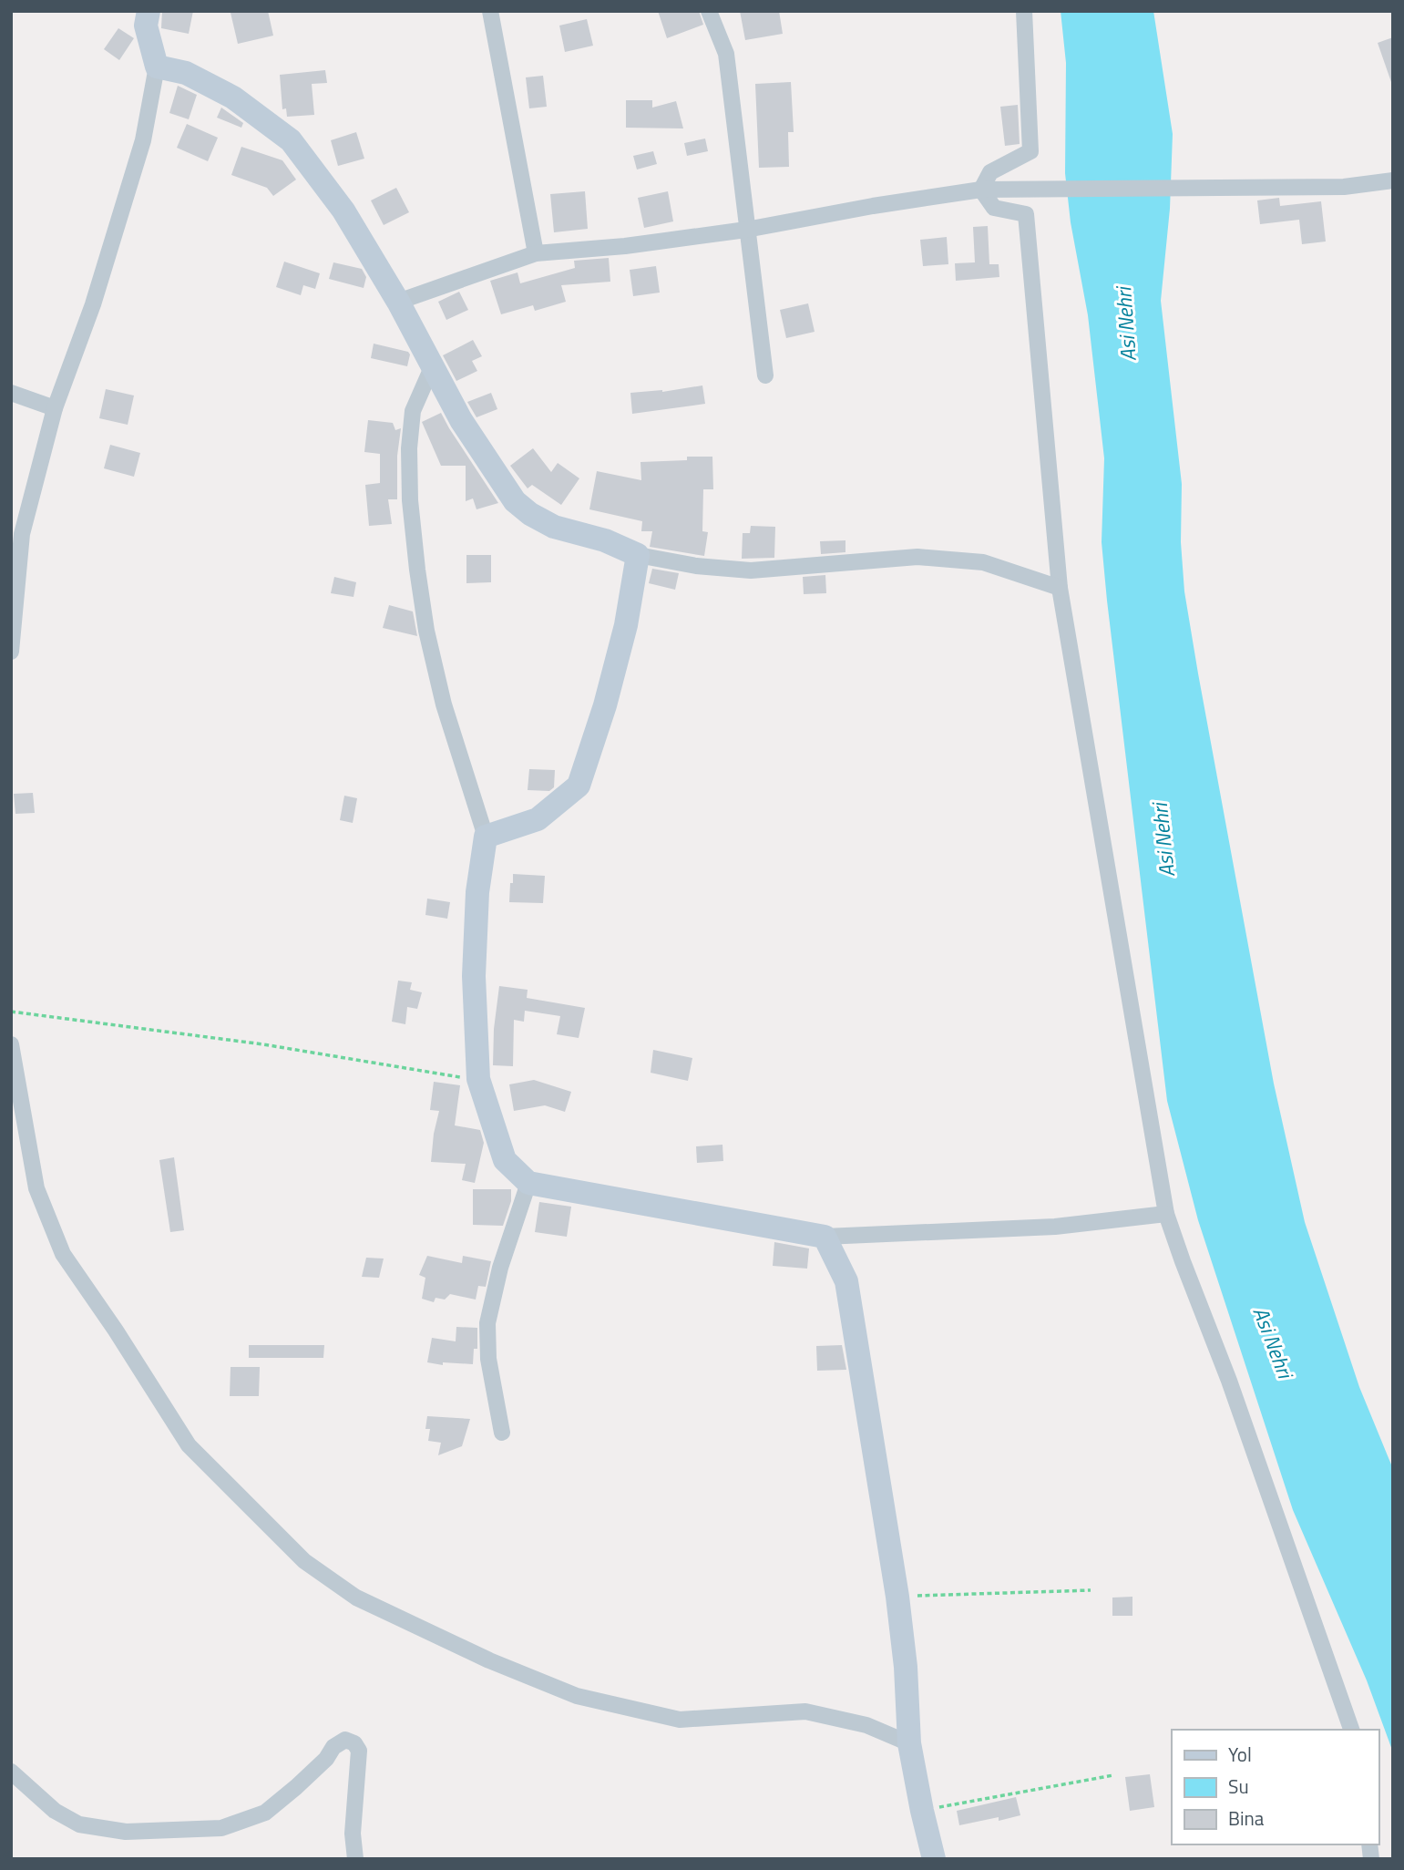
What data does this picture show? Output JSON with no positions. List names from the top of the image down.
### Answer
{
  "water": ["Asi Nehri"],
  "legend": ["Yol", "Su", "Bina"]
}
